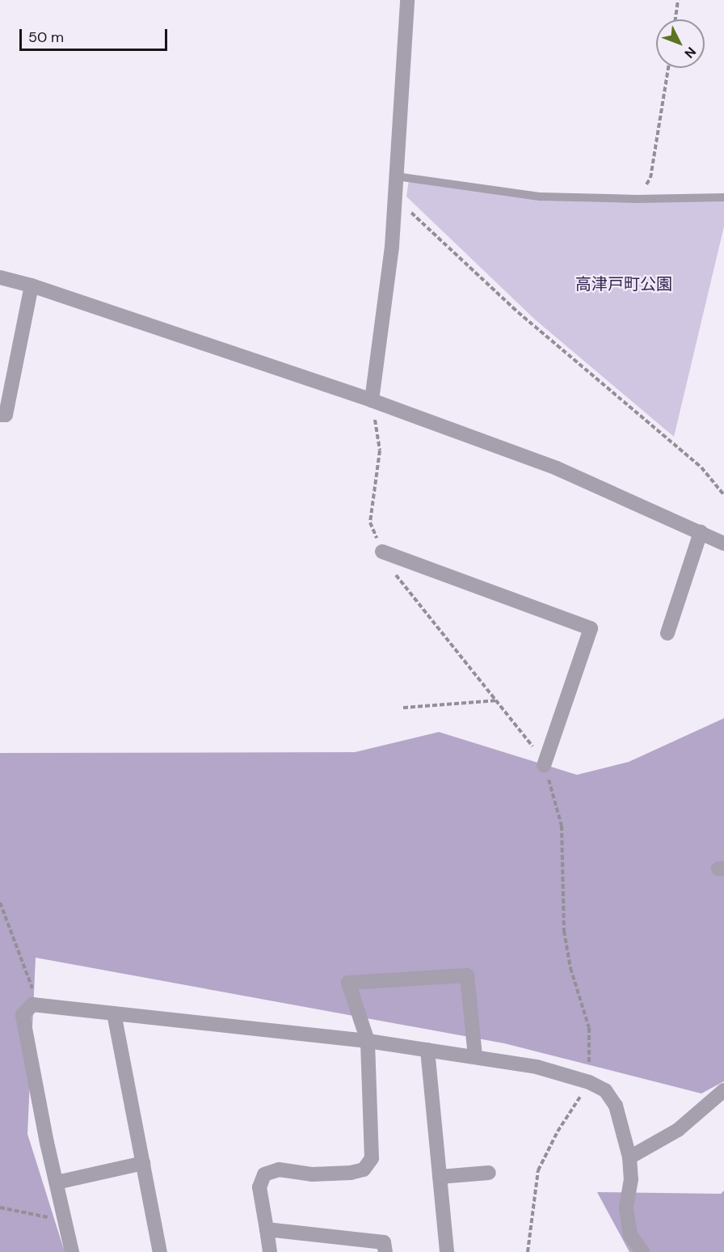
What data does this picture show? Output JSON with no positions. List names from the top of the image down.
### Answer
{
  "parks": ["高津戸町公園"],
  "scale_bar": "50 m",
  "north": "bottom right"
}
